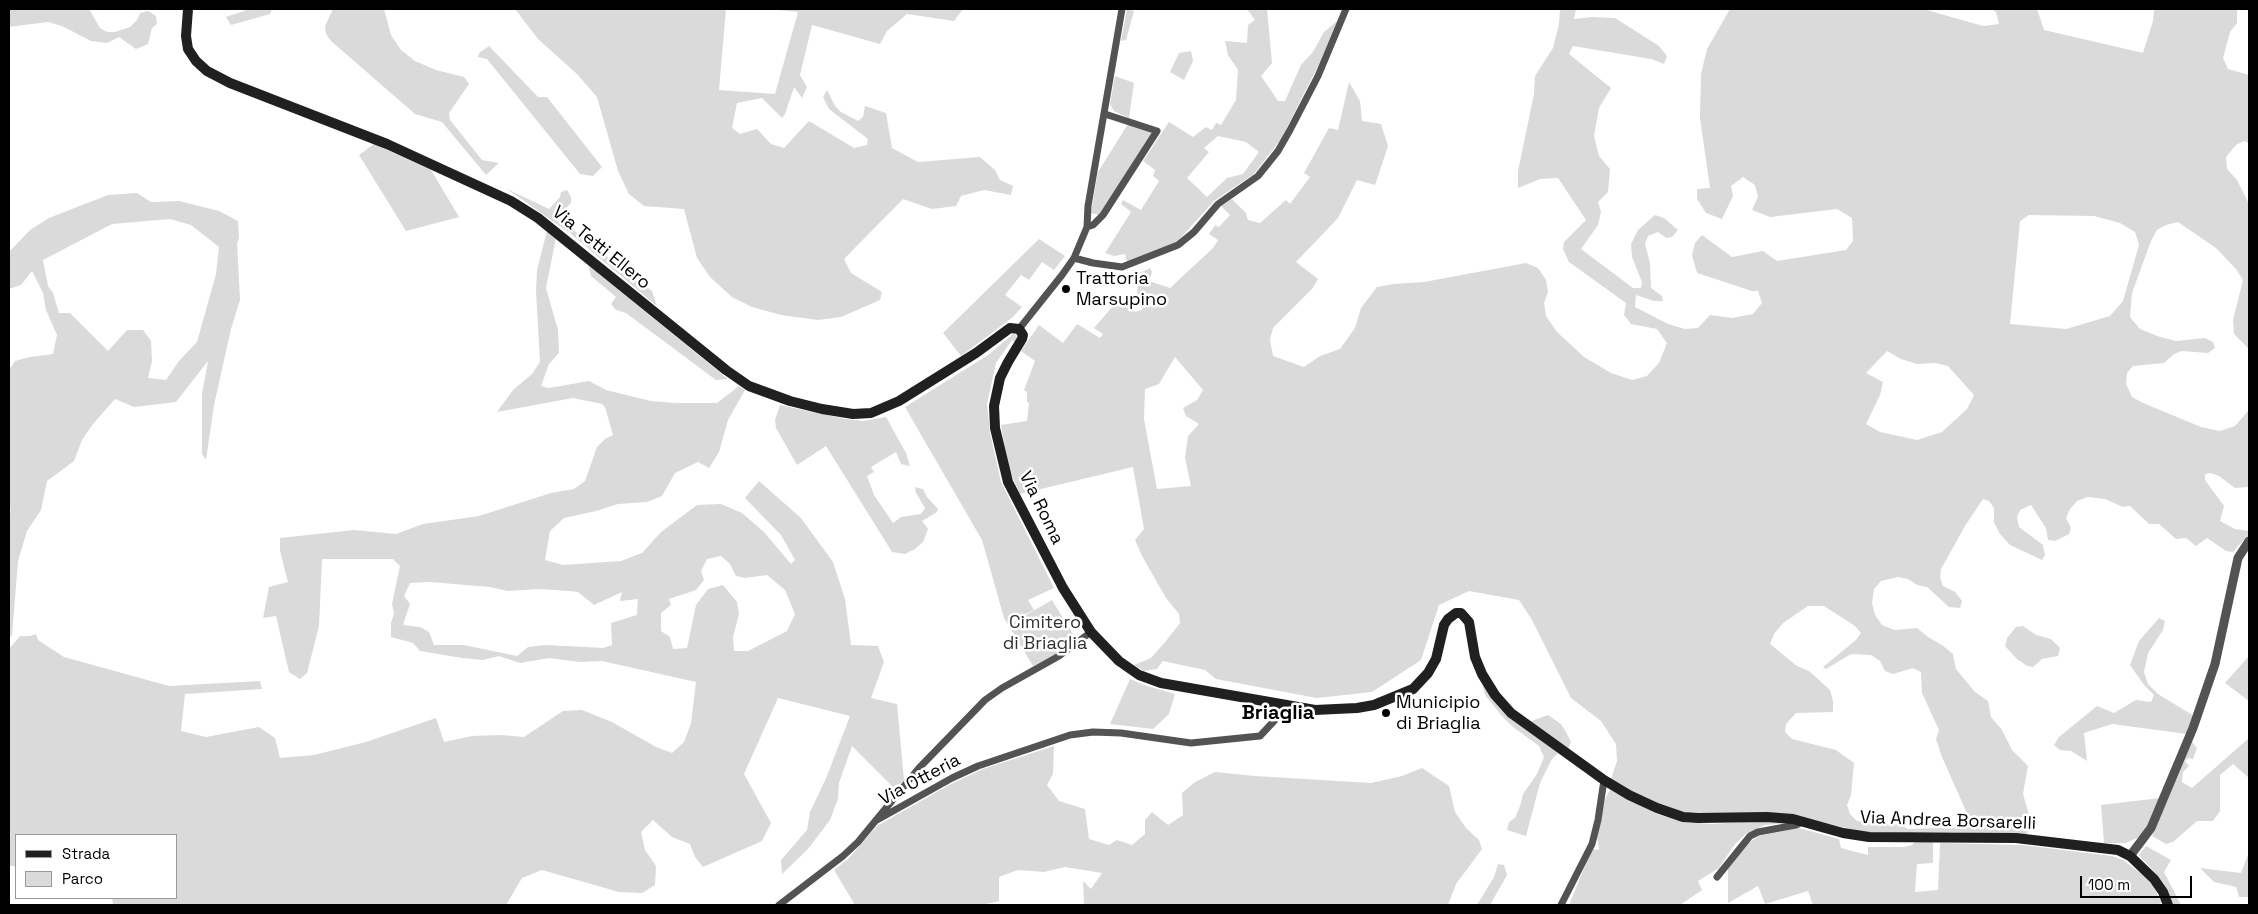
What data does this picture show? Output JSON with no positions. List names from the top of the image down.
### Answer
{
  "streets": {
    "main road": ["Via Tetti Ellero", "Via Roma", "Via Andrea Borsarelli"],
    "street": ["Via Otteria"]
  },
  "crossings": [
    ["Via Tetti Ellero", "Via Roma"],
    ["Via Roma", "Via Otteria"],
    ["Via Roma", "Via Andrea Borsarelli"],
    ["Via Otteria", "Via Andrea Borsarelli"]
  ],
  "districts": ["Briaglia"],
  "parks": ["Cimitero di Briaglia"],
  "places": ["Trattoria Marsupino", "Municipio di Briaglia"],
  "legend": ["Strada", "Parco"],
  "scale_bar": "100 m"
}
